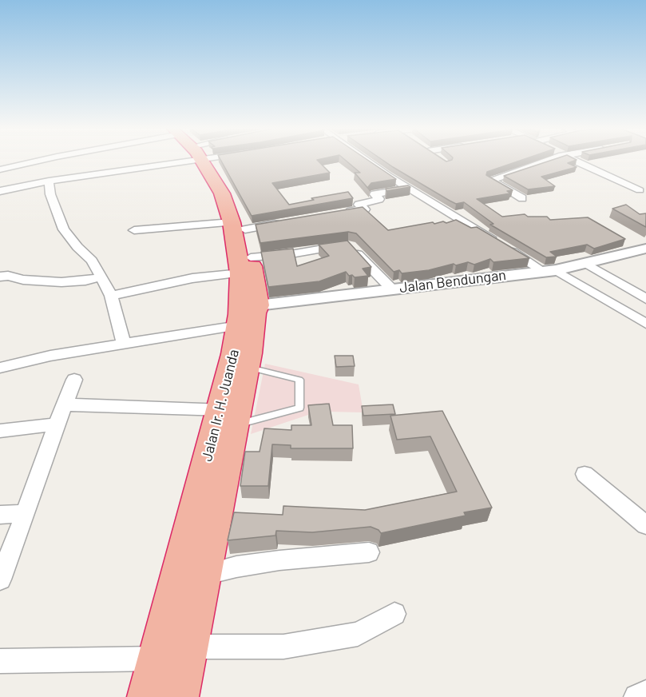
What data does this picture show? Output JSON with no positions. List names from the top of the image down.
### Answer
{
  "streets": {
    "highway": ["Jalan Ir. H. Juanda"],
    "street": ["Jalan Bendungan"]
  },
  "crossings": [
    ["Jalan Bendungan", "Jalan Ir. H. Juanda"]
  ]
}
